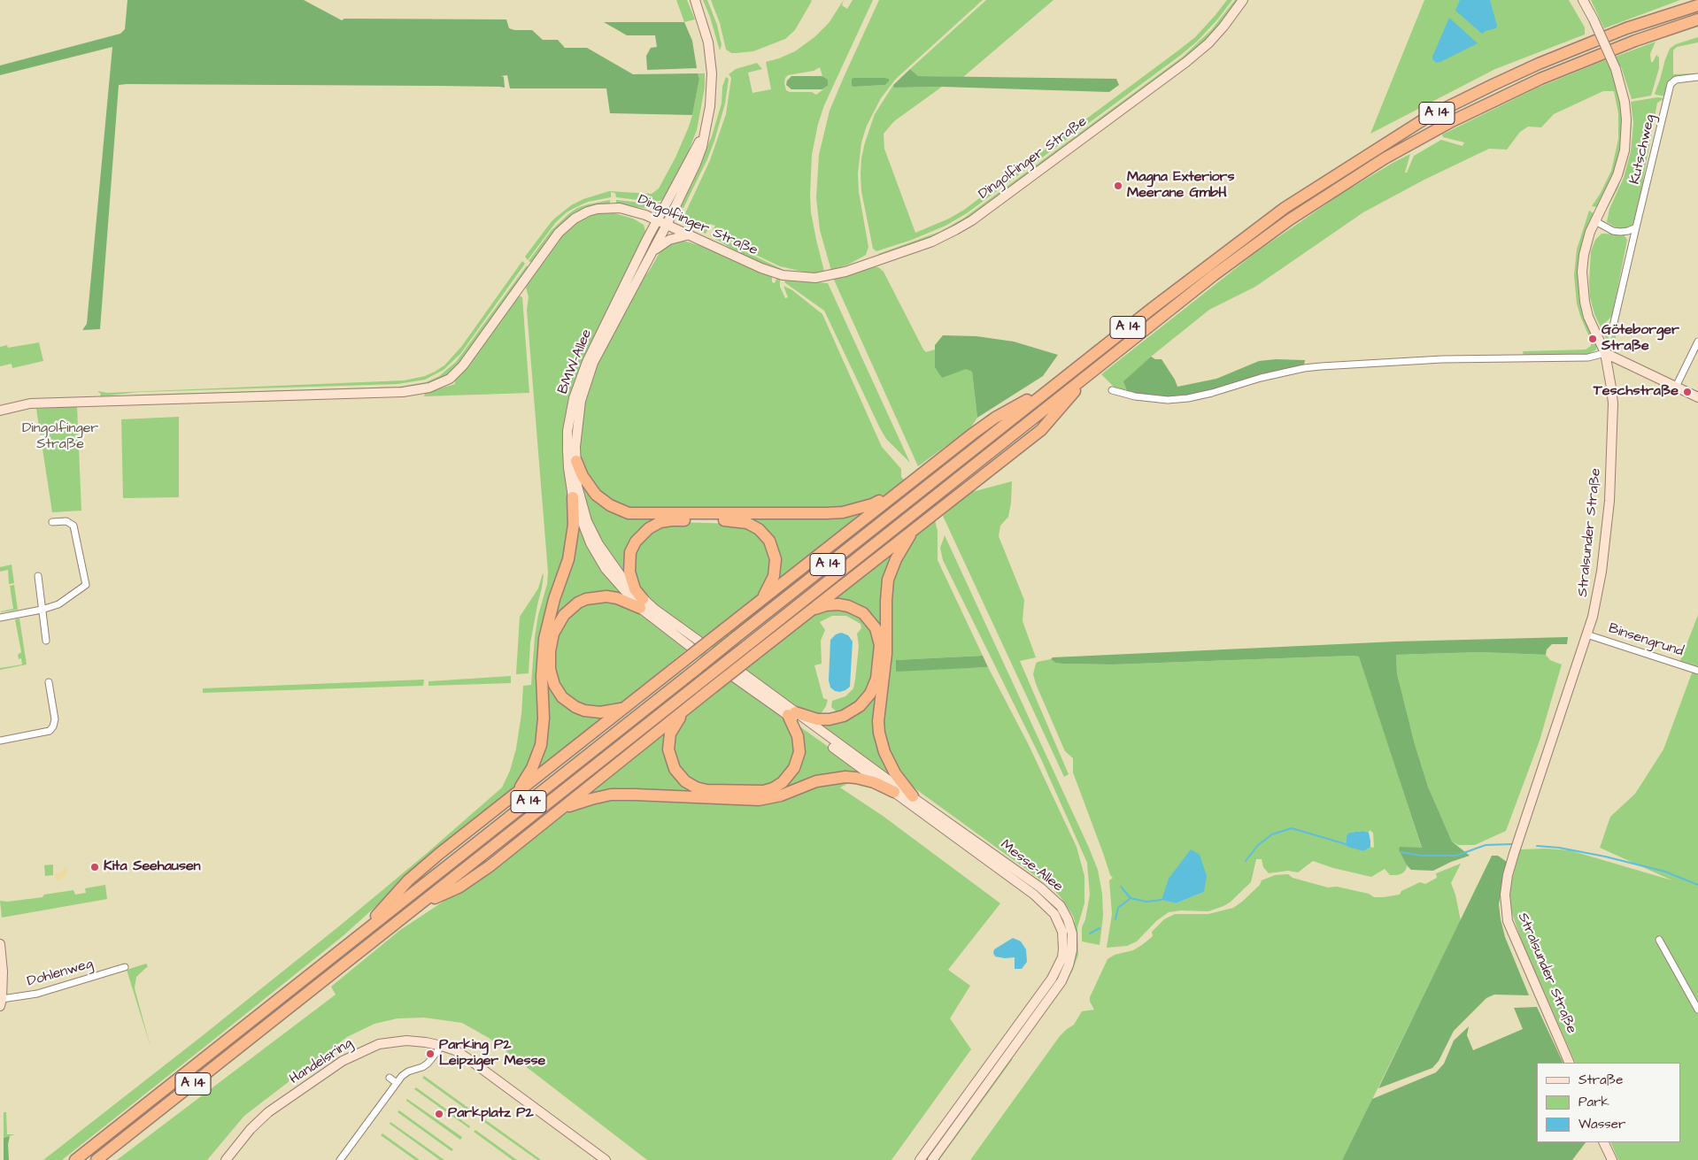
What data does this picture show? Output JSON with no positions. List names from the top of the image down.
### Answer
{
  "streets": {
    "highway": ["A 14"],
    "main road": [
      "Dingolfinger Straße",
      "BMW-Allee",
      "Stralsunder Straße",
      "Messe-Allee",
      "Handelsring"
    ],
    "street": ["Kutschweg", "Binsengrund", "Dohlenweg"]
  },
  "crossings": [
    ["Dingolfinger Straße", "BMW-Allee"],
    ["Stralsunder Straße", "Binsengrund"]
  ],
  "parks": ["Dingolfinger Straße"],
  "places": [
    "Magna Exteriors Meerane GmbH",
    "Göteborger Straße",
    "Teschstraße",
    "Kita Seehausen",
    "Parking P2 Leipziger Messe",
    "Parkplatz P2"
  ],
  "legend": ["Straße", "Park", "Wasser"]
}
